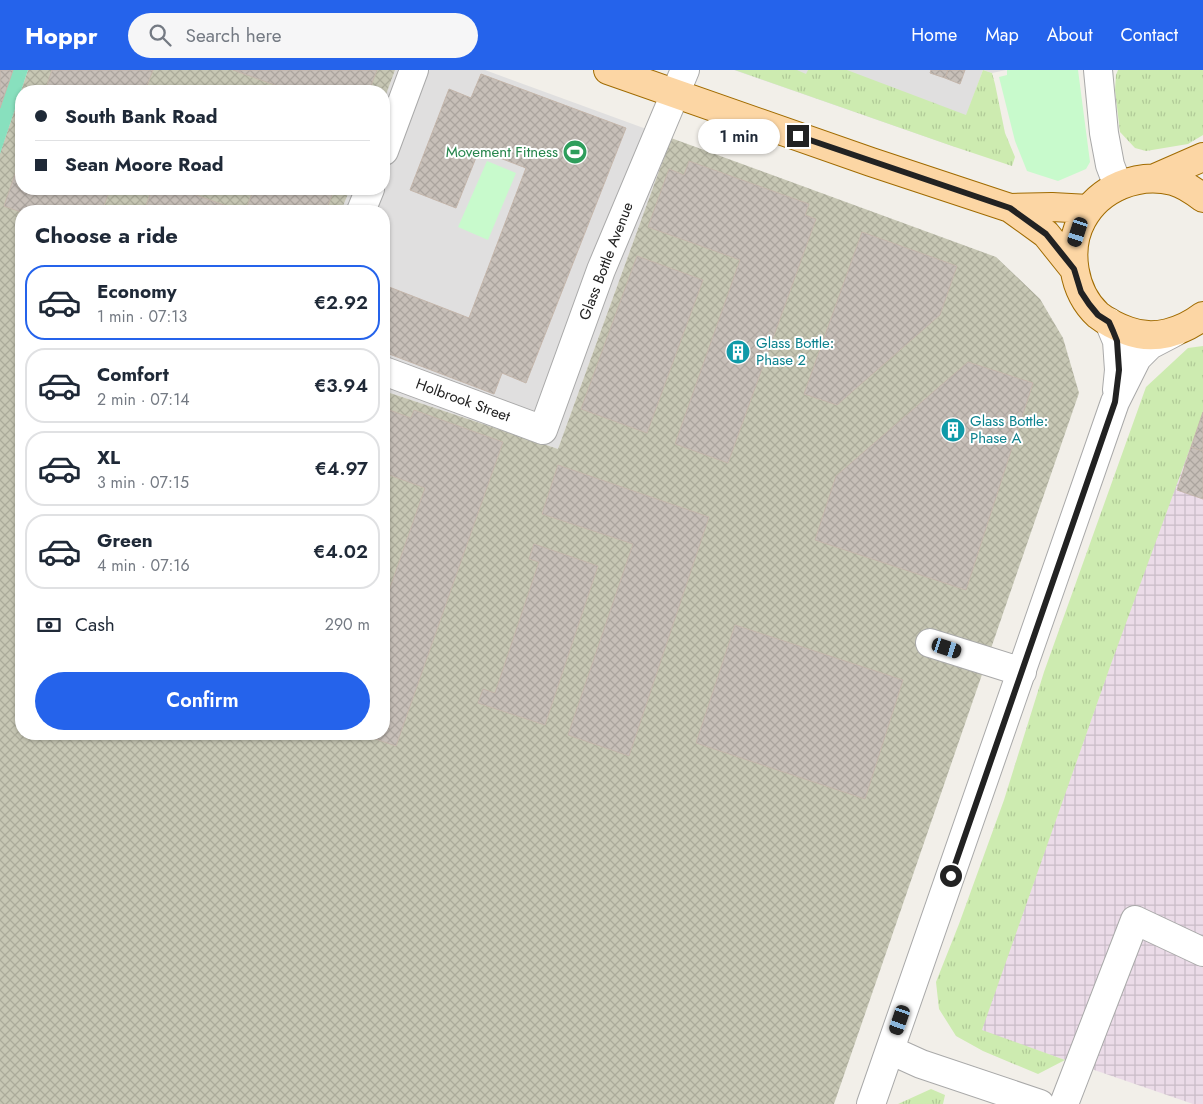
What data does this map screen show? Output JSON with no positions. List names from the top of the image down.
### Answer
{
  "streets": {
    "street": ["Glass Bottle Avenue", "Holbrook Street"]
  },
  "crossings": [
    ["Glass Bottle Avenue", "Holbrook Street"]
  ],
  "places": {
    "sports": ["Movement Fitness"],
    "building": ["Glass Bottle: Phase 2", "Glass Bottle: Phase A"]
  },
  "page": {
    "header": "Hoppr",
    "search": "Search here",
    "nav": [
      "Home",
      "Map",
      "About",
      "Contact"
    ],
    "banner": ["South Bank Road", "Sean Moore Road"],
    "bubble": "1 min",
    "heading": "Choose a ride",
    "list": [
      {
        "name": "Economy",
        "note": "1 min · 07:13",
        "value": "€2.92"
      },
      {
        "name": "Comfort",
        "note": "2 min · 07:14",
        "value": "€3.94"
      },
      {
        "name": "XL",
        "note": "3 min · 07:15",
        "value": "€4.97"
      },
      {
        "name": "Green",
        "note": "4 min · 07:16",
        "value": "€4.02"
      }
    ],
    "pay": ["Cash", "290 m"],
    "buttons": "Confirm"
  }
}
